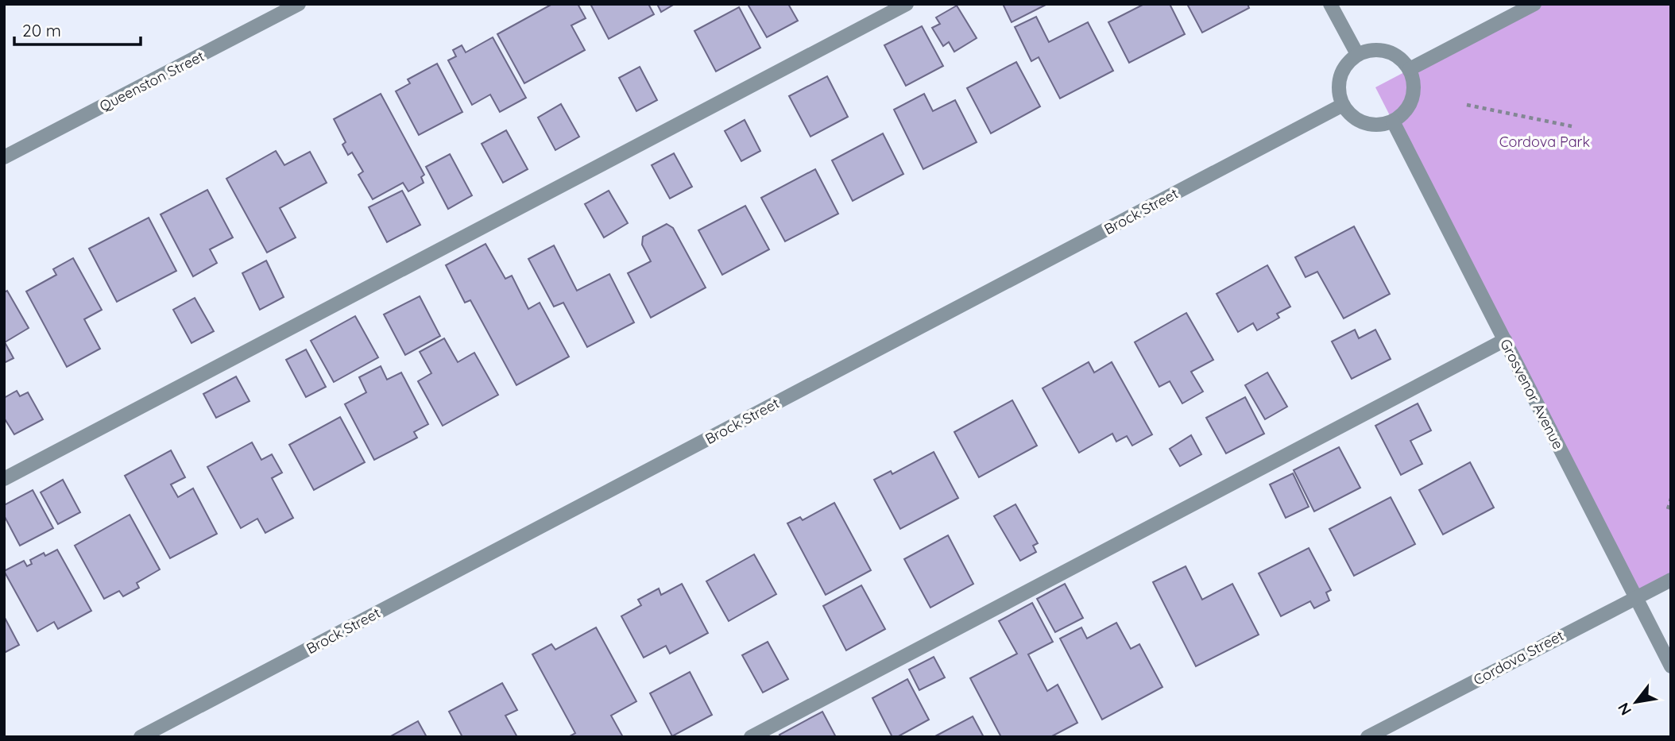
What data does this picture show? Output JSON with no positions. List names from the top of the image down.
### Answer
{
  "streets": {
    "street": [
      "Queenston Street",
      "Brock Street",
      "Grosvenor Avenue",
      "Cordova Street"
    ]
  },
  "crossings": [
    ["Brock Street", "Grosvenor Avenue"],
    ["Grosvenor Avenue", "Cordova Street"]
  ],
  "parks": ["Cordova Park"],
  "scale_bar": "20 m",
  "north": "bottom left"
}
